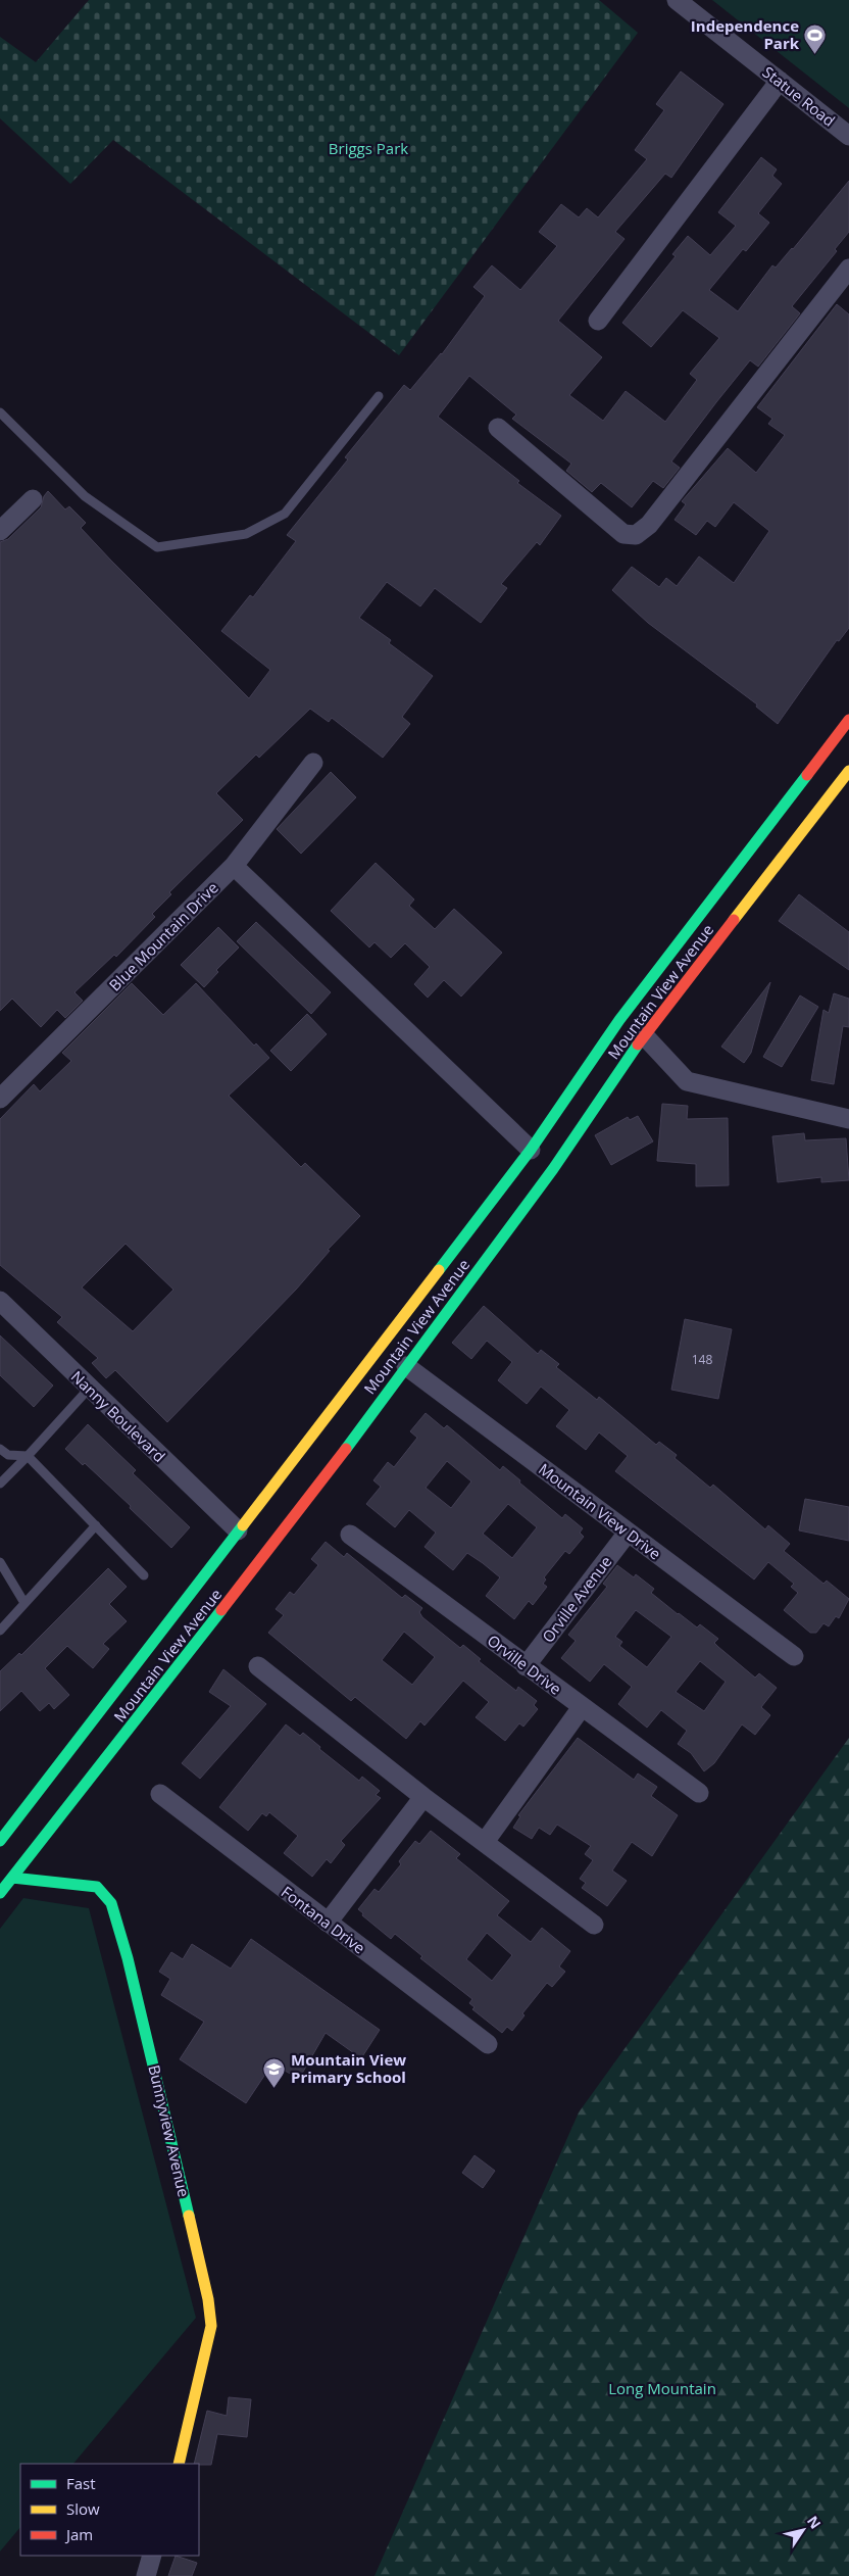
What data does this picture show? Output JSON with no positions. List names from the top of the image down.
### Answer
{
  "streets": {
    "main road": ["Mountain View Avenue", "Bunnyview Avenue"],
    "street": [
      "Statue Road",
      "Blue Mountain Drive",
      "Nanny Boulevard",
      "Mountain View Drive",
      "Orville Avenue",
      "Orville Drive",
      "Fontana Drive"
    ]
  },
  "crossings": [
    ["Mountain View Avenue", "Nanny Boulevard"],
    ["Mountain View Avenue", "Mountain View Drive"],
    ["Mountain View Avenue", "Bunnyview Avenue"],
    ["Mountain View Drive", "Orville Avenue"],
    ["Orville Avenue", "Orville Drive"]
  ],
  "parks": ["Briggs Park", "Long Mountain"],
  "places": {
    "sports": ["Independence Park"],
    "school or university": ["Mountain View Primary School"]
  },
  "house_numbers": ["148"],
  "legend": ["Fast", "Slow", "Jam"],
  "north": "top right"
}
